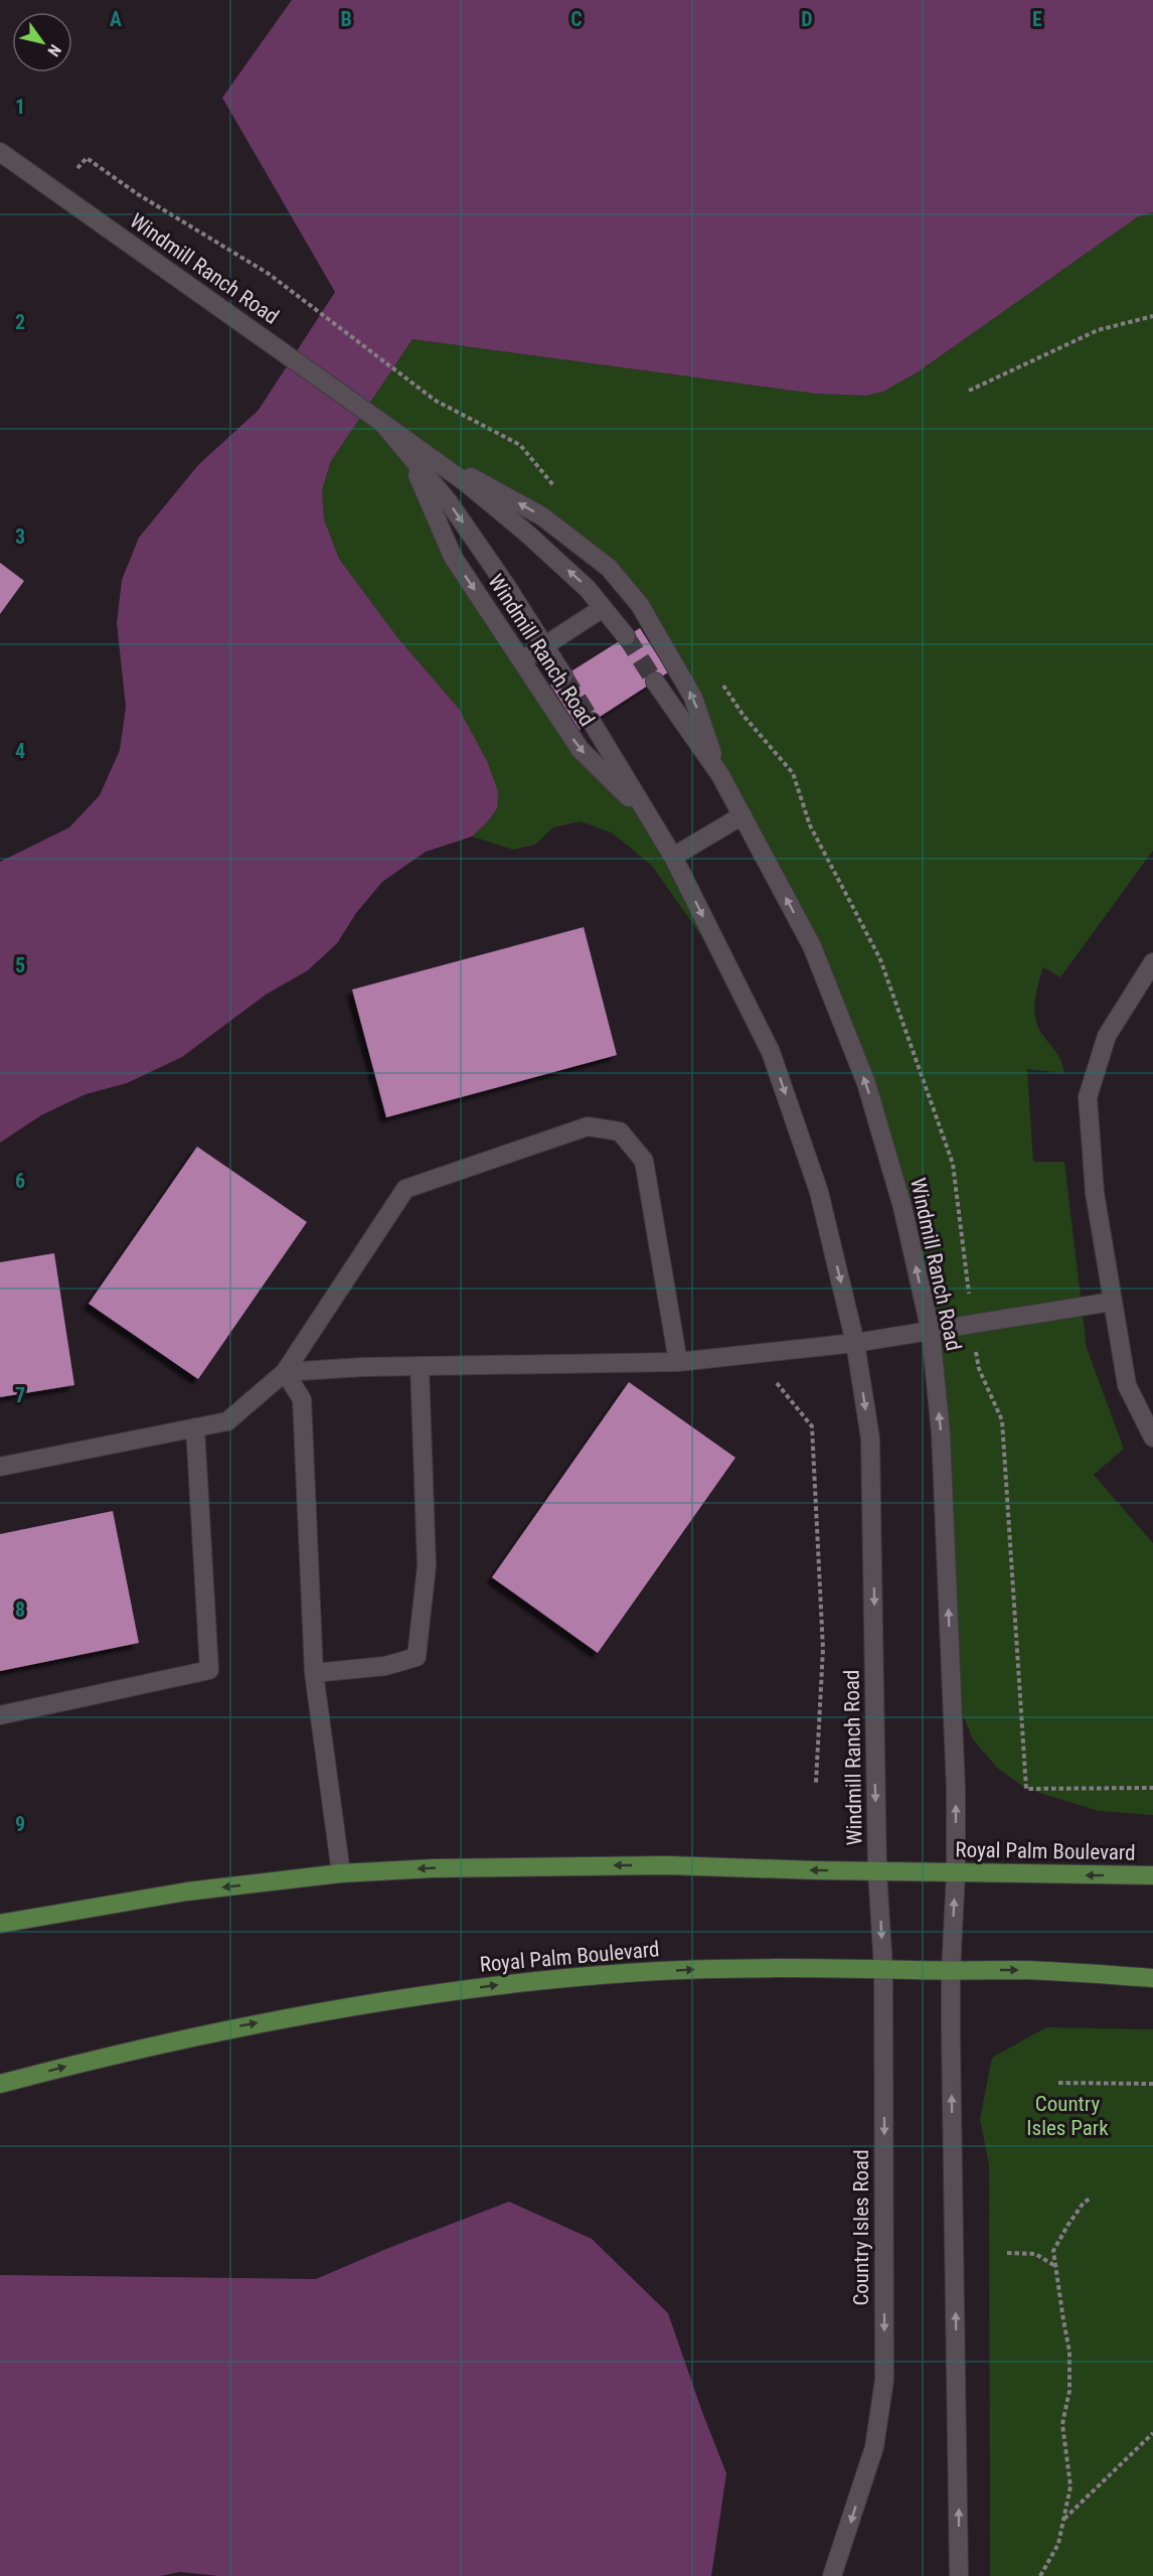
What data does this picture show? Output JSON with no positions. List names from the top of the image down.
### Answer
{
  "streets": {
    "main road": ["Royal Palm Boulevard"],
    "street": ["Windmill Ranch Road", "Country Isles Road"]
  },
  "crossings": [
    ["Windmill Ranch Road", "Royal Palm Boulevard"],
    ["Windmill Ranch Road", "Country Isles Road"],
    ["Royal Palm Boulevard", "Country Isles Road"]
  ],
  "parks": ["Country Isles Park"],
  "north": "bottom right",
  "grid": {
    "columns": [
      "A",
      "B",
      "C",
      "D",
      "E"
    ],
    "rows": [
      "1",
      "2",
      "3",
      "4",
      "5",
      "6",
      "7",
      "8",
      "9"
    ]
  }
}
